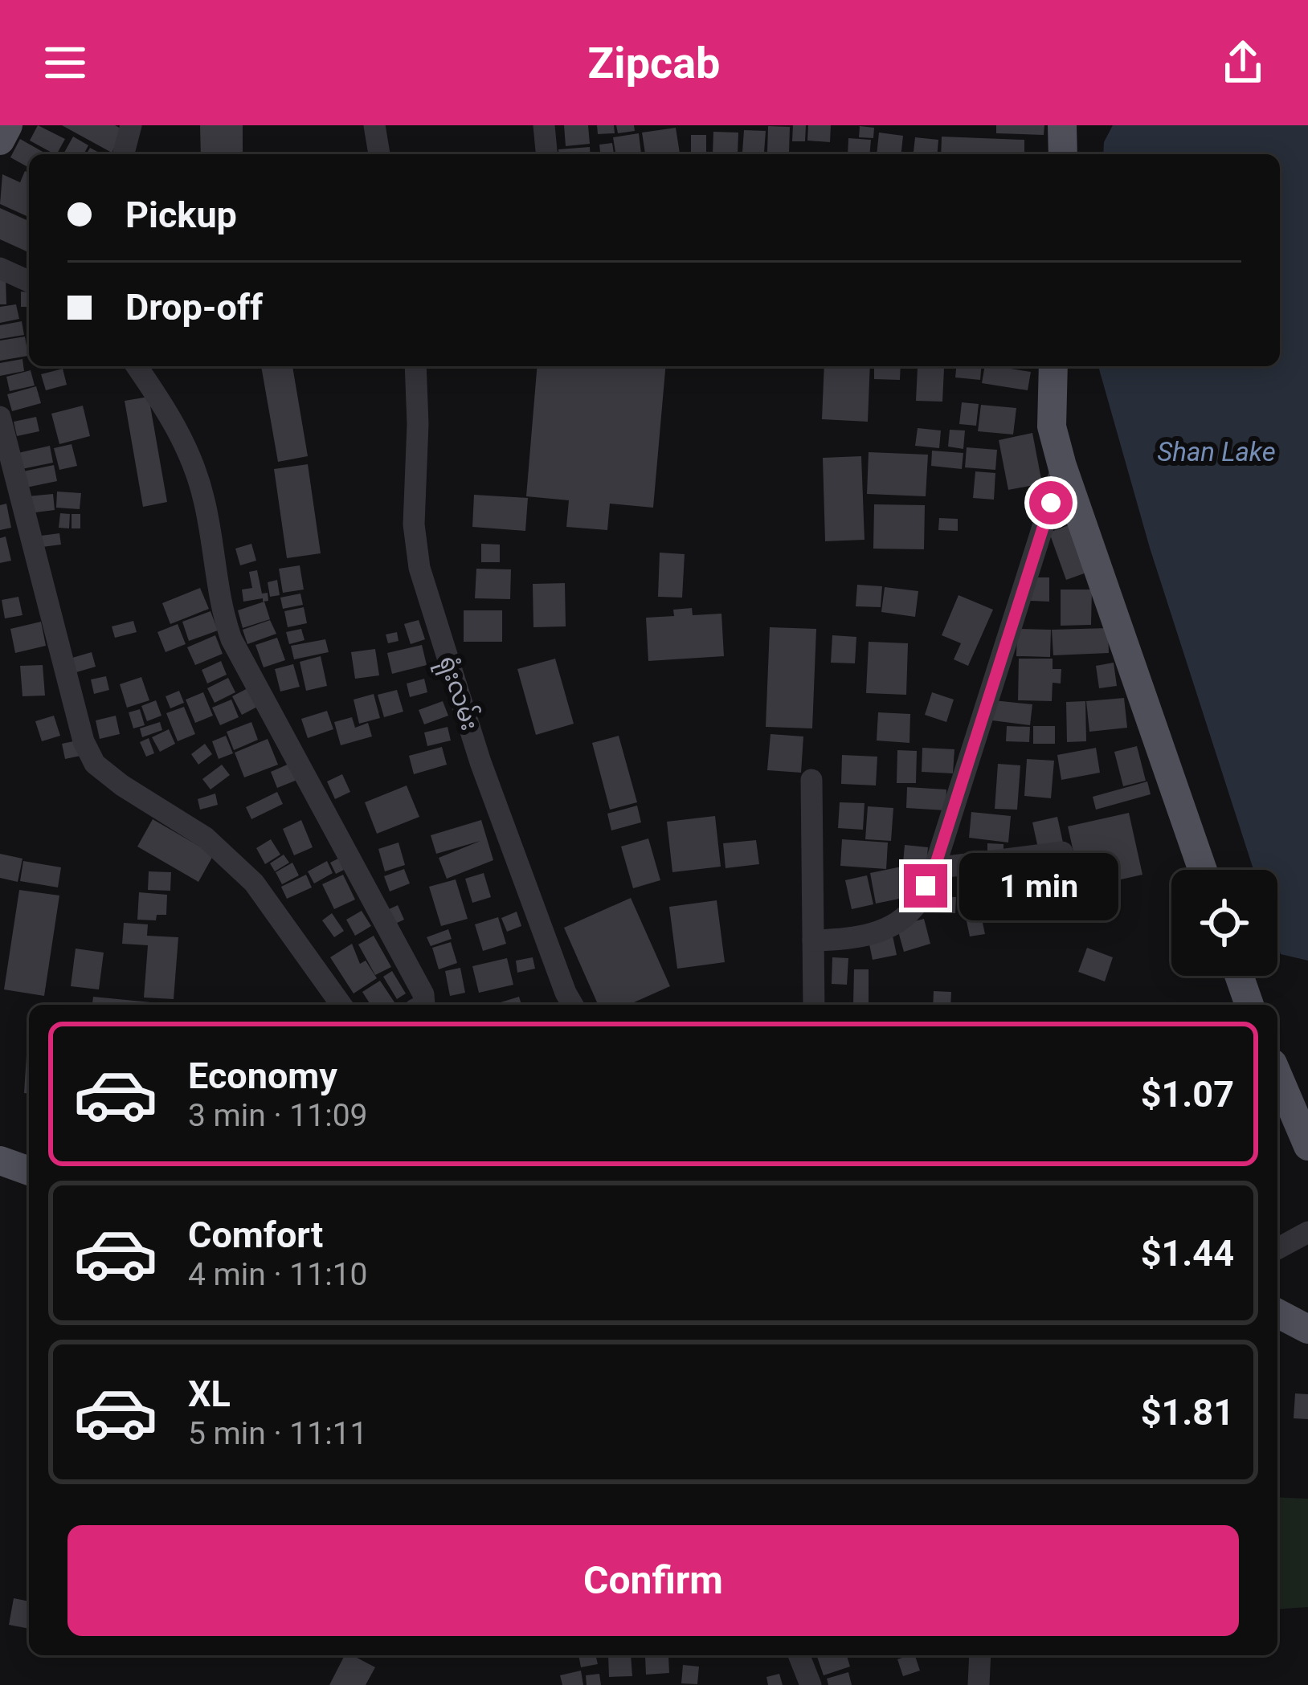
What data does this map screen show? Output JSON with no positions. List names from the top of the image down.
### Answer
{
  "streets": {
    "street": ["ရုံးလမ်း"]
  },
  "water": ["Shan Lake"],
  "page": {
    "header": "Zipcab",
    "banner": ["Pickup", "Drop-off"],
    "bubble": "1 min",
    "list": [
      {
        "name": "Economy",
        "note": "3 min · 11:09",
        "value": "$1.07"
      },
      {
        "name": "Comfort",
        "note": "4 min · 11:10",
        "value": "$1.44"
      },
      {
        "name": "XL",
        "note": "5 min · 11:11",
        "value": "$1.81"
      }
    ],
    "buttons": "Confirm"
  }
}
